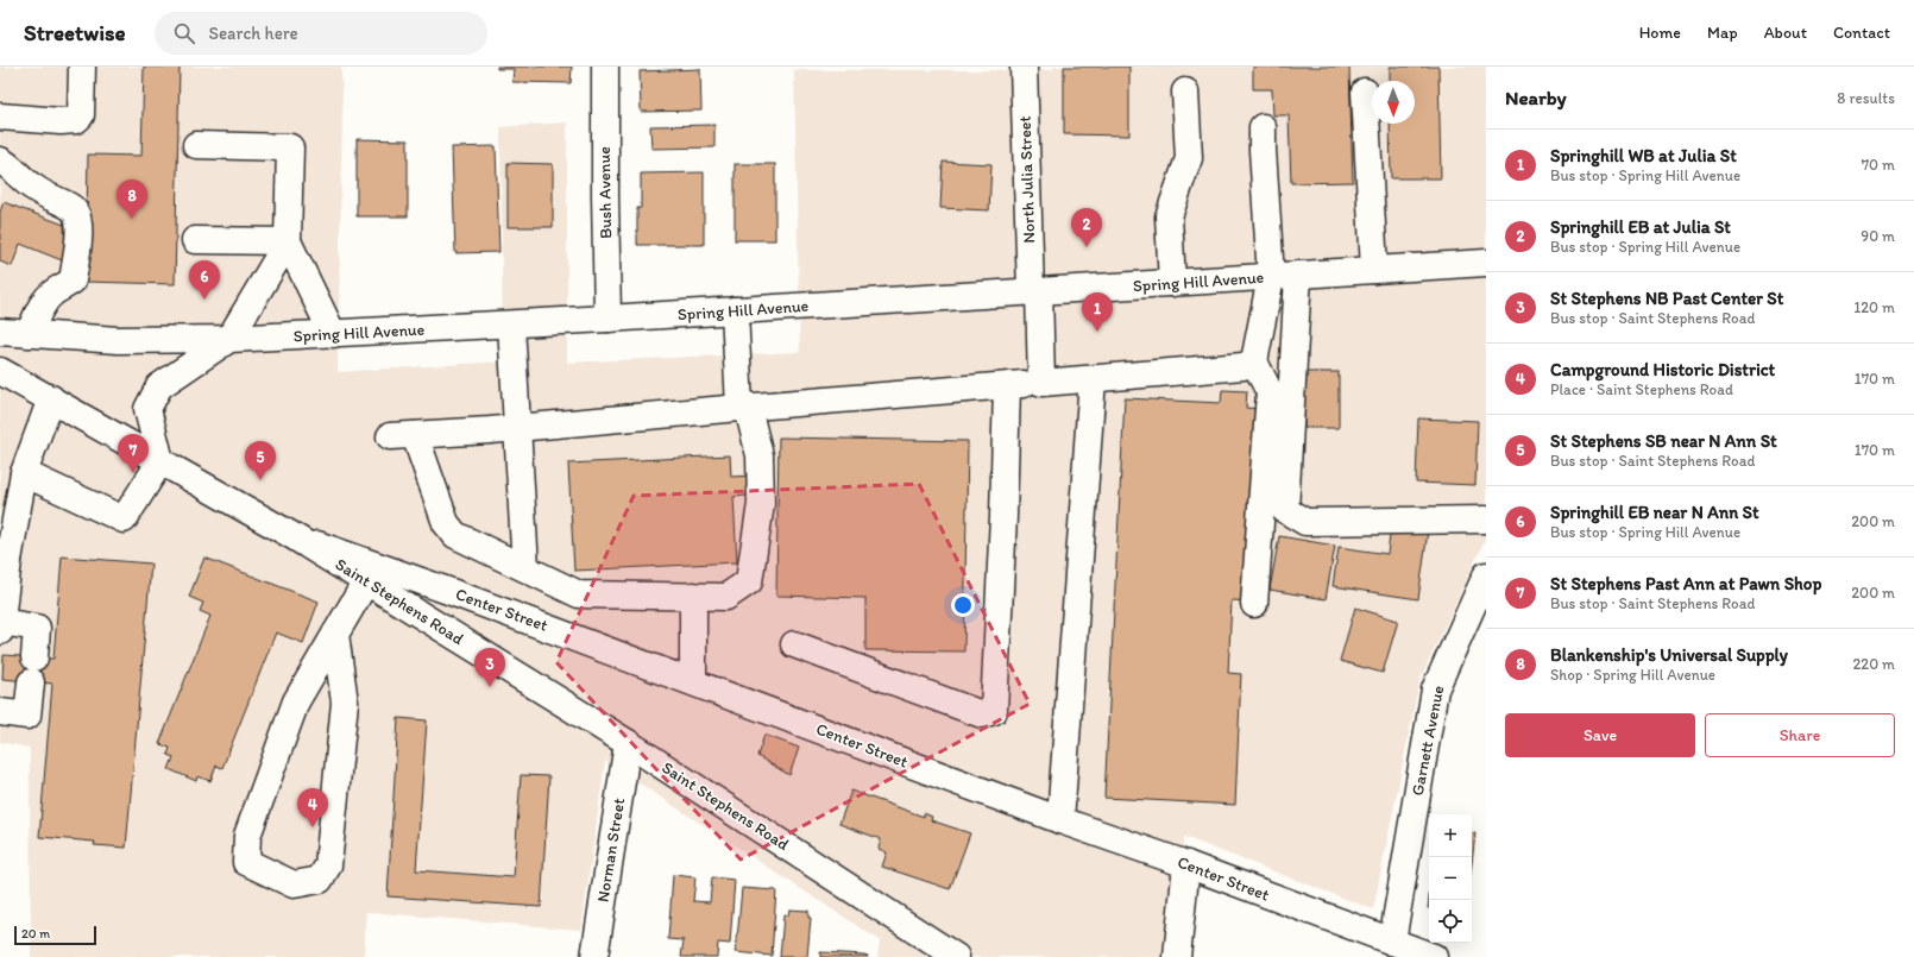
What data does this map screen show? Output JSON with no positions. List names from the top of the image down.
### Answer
{
  "streets": {
    "main road": [
      "North Julia Street",
      "Bush Avenue",
      "Spring Hill Avenue",
      "Saint Stephens Road",
      "Center Street",
      "Garnett Avenue",
      "Norman Street"
    ]
  },
  "crossings": [
    ["North Julia Street", "Spring Hill Avenue"],
    ["Bush Avenue", "Spring Hill Avenue"],
    ["Saint Stephens Road", "Center Street"],
    ["Saint Stephens Road", "Norman Street"],
    ["Center Street", "Garnett Avenue"]
  ],
  "scale_bar": "20 m",
  "north": "bottom",
  "page": {
    "header": "Streetwise",
    "search": "Search here",
    "nav": [
      "Home",
      "Map",
      "About",
      "Contact"
    ],
    "heading": ["Nearby", "8 results"],
    "list": [
      {
        "mark": "1",
        "name": "Springhill WB at Julia St",
        "note": "Bus stop · Spring Hill Avenue",
        "value": "70 m"
      },
      {
        "mark": "2",
        "name": "Springhill EB at Julia St",
        "note": "Bus stop · Spring Hill Avenue",
        "value": "90 m"
      },
      {
        "mark": "3",
        "name": "St Stephens NB Past Center St",
        "note": "Bus stop · Saint Stephens Road",
        "value": "120 m"
      },
      {
        "mark": "4",
        "name": "Campground Historic District",
        "note": "Place · Saint Stephens Road",
        "value": "170 m"
      },
      {
        "mark": "5",
        "name": "St Stephens SB near N Ann St",
        "note": "Bus stop · Saint Stephens Road",
        "value": "170 m"
      },
      {
        "mark": "6",
        "name": "Springhill EB near N Ann St",
        "note": "Bus stop · Spring Hill Avenue",
        "value": "200 m"
      },
      {
        "mark": "7",
        "name": "St Stephens Past Ann at Pawn Shop",
        "note": "Bus stop · Saint Stephens Road",
        "value": "200 m"
      },
      {
        "mark": "8",
        "name": "Blankenship's Universal Supply",
        "note": "Shop · Spring Hill Avenue",
        "value": "220 m"
      }
    ],
    "pins": [
      "8",
      "2",
      "6",
      "1",
      "7",
      "5",
      "3",
      "4"
    ],
    "buttons": ["Save", "Share"],
    "map_buttons": ["+", "−"],
    "scale": "20 m"
  }
}
